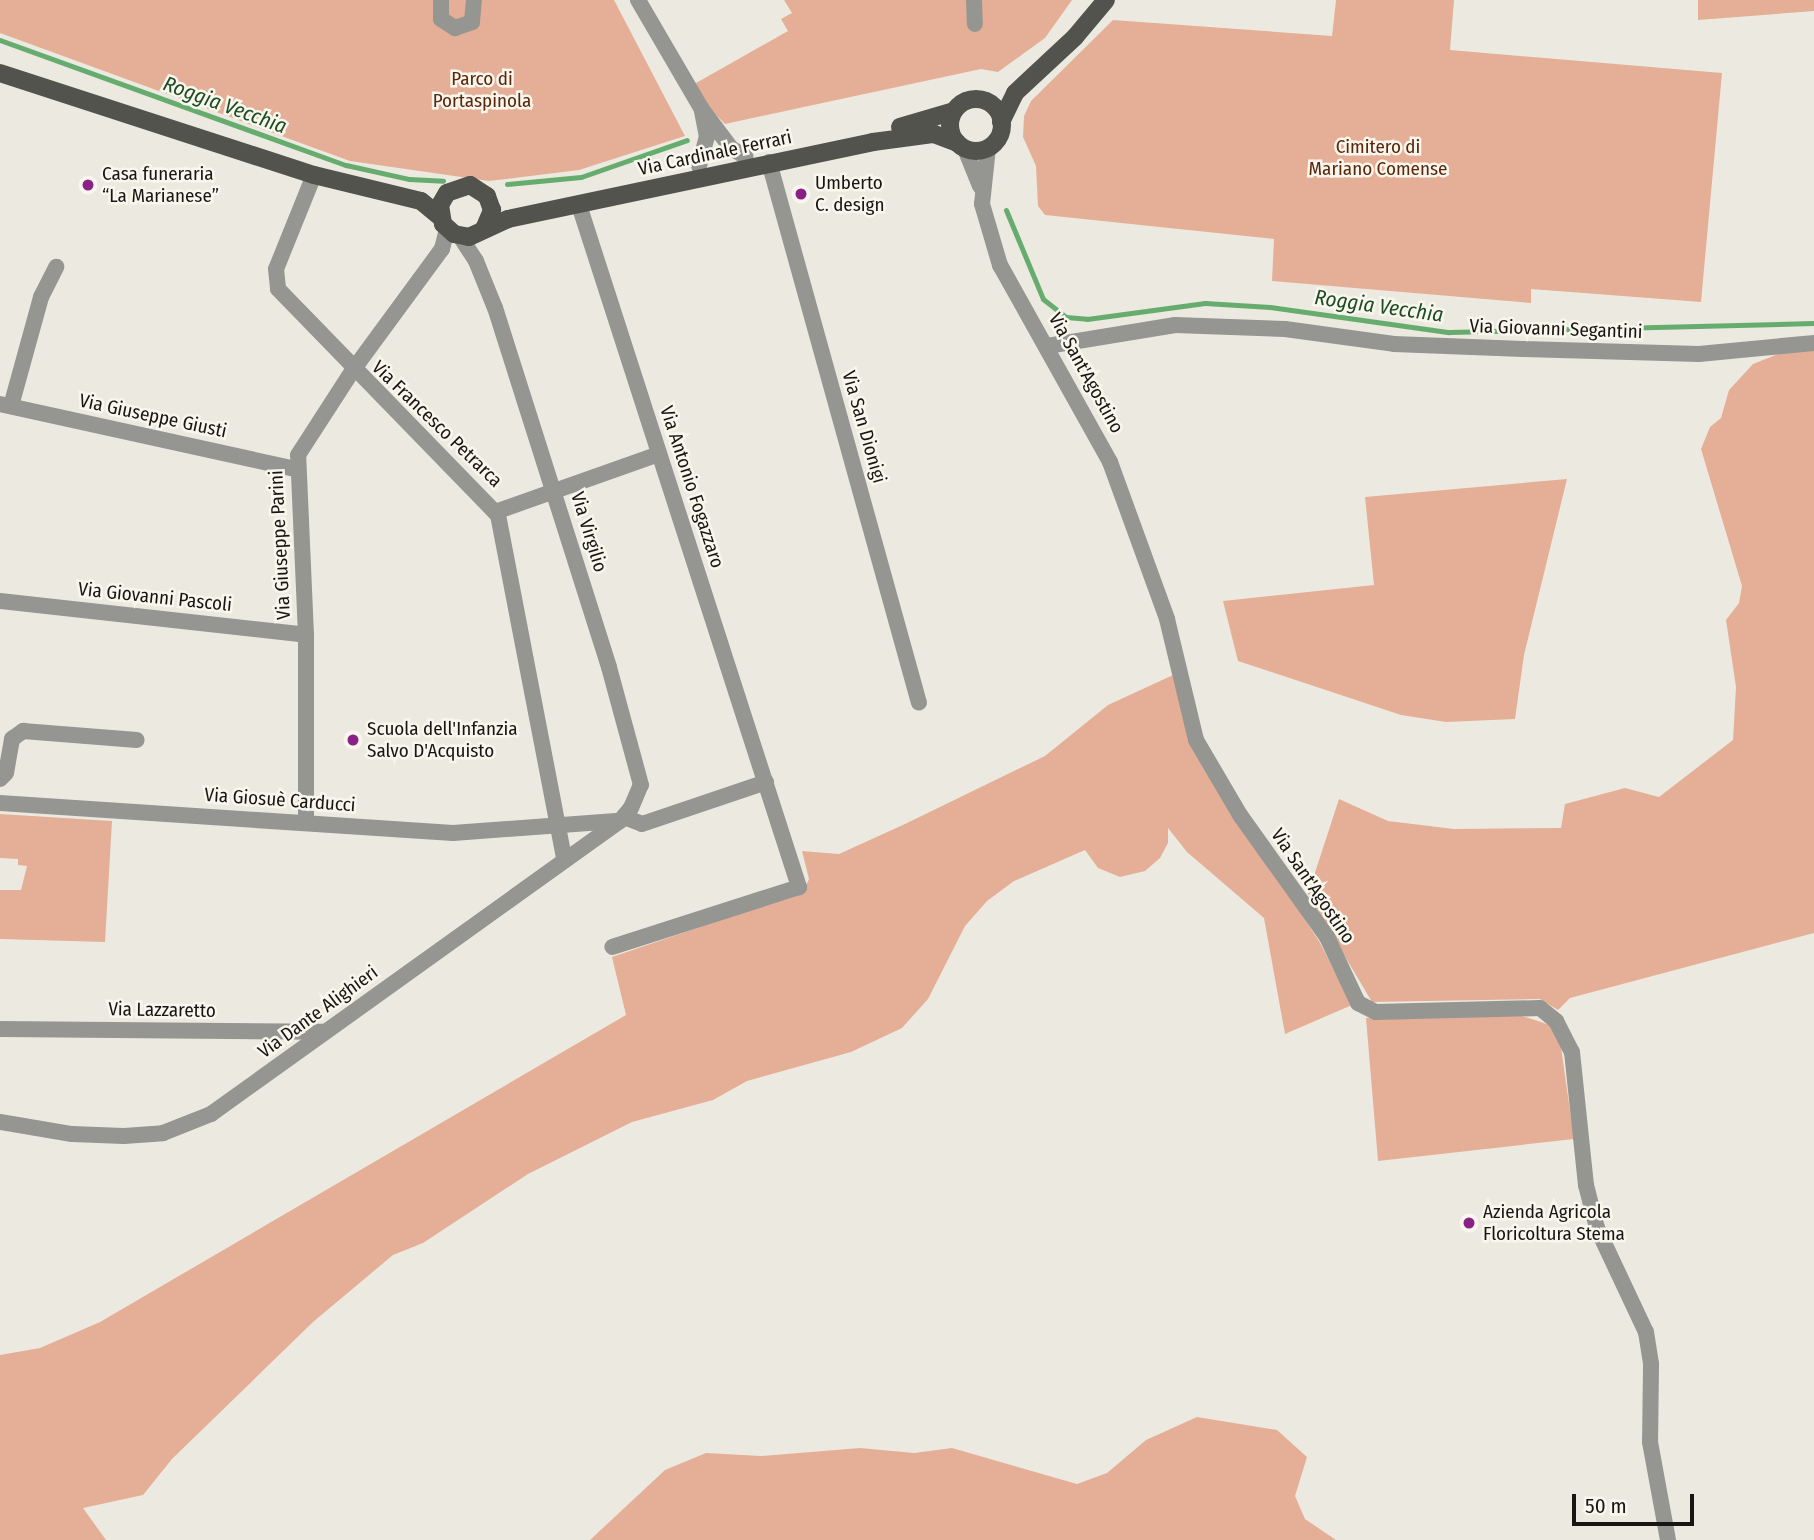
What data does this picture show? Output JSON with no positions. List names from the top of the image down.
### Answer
{
  "streets": {
    "main road": ["Via Cardinale Ferrari"],
    "street": [
      "Via Giovanni Segantini",
      "Via Sant'Agostino",
      "Via Giuseppe Giusti",
      "Via Francesco Petrarca",
      "Via San Dionigi",
      "Via Antonio Fogazzaro",
      "Via Virgilio",
      "Via Giuseppe Parini",
      "Via Giovanni Pascoli",
      "Via Giosuè Carducci",
      "Via Lazzaretto",
      "Via Dante Alighieri"
    ]
  },
  "crossings": [
    ["Via Cardinale Ferrari", "Via Sant'Agostino"],
    ["Via Cardinale Ferrari", "Via San Dionigi"],
    ["Via Cardinale Ferrari", "Via Antonio Fogazzaro"],
    ["Via Cardinale Ferrari", "Via Virgilio"],
    ["Via Cardinale Ferrari", "Via Giuseppe Parini"],
    ["Via Giovanni Segantini", "Via Sant'Agostino"],
    ["Via Giuseppe Giusti", "Via Giuseppe Parini"],
    ["Via Francesco Petrarca", "Via Giuseppe Parini"],
    ["Via Francesco Petrarca", "Via Giosuè Carducci"],
    ["Via Francesco Petrarca", "Via Dante Alighieri"],
    ["Via Virgilio", "Via Giuseppe Parini"],
    ["Via Virgilio", "Via Giosuè Carducci"],
    ["Via Virgilio", "Via Dante Alighieri"],
    ["Via Giuseppe Parini", "Via Giovanni Pascoli"],
    ["Via Giuseppe Parini", "Via Giosuè Carducci"],
    ["Via Giosuè Carducci", "Via Dante Alighieri"],
    ["Via Lazzaretto", "Via Dante Alighieri"]
  ],
  "water": ["Roggia Vecchia"],
  "parks": ["Parco di Portaspinola", "Cimitero di Mariano Comense"],
  "places": [
    "Casa funeraria “La Marianese”",
    "Umberto C. design",
    "Scuola dell'Infanzia Salvo D'Acquisto",
    "Azienda Agricola Floricoltura Stema"
  ],
  "scale_bar": "50 m"
}
